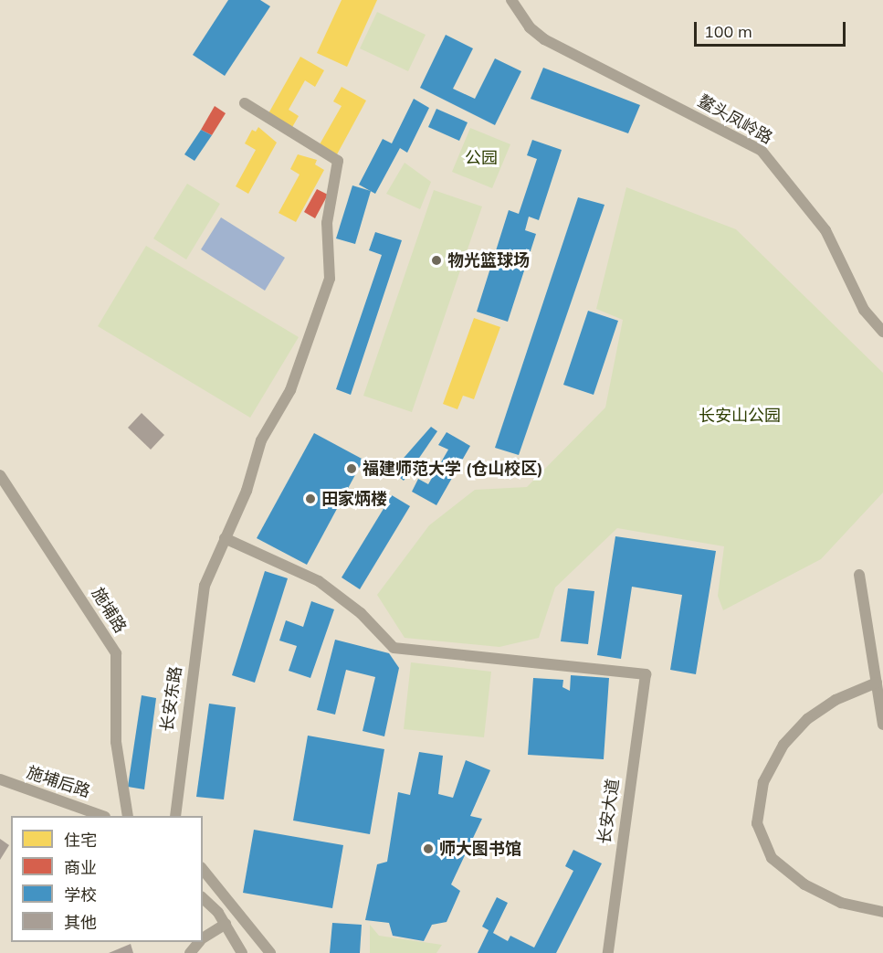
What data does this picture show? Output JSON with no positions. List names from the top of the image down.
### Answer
{
  "streets": {
    "street": [
      "鳌头凤岭路",
      "施埔路",
      "长安东路",
      "施埔后路",
      "长安大道"
    ]
  },
  "crossings": [
    ["长安东路", "长安大道"]
  ],
  "parks": ["公园", "长安山公园"],
  "places": [
    "物光篮球场",
    "福建师范大学 (仓山校区)",
    "田家炳楼",
    "师大图书馆"
  ],
  "legend": [
    "住宅",
    "商业",
    "学校",
    "其他"
  ],
  "scale_bar": "100 m"
}
